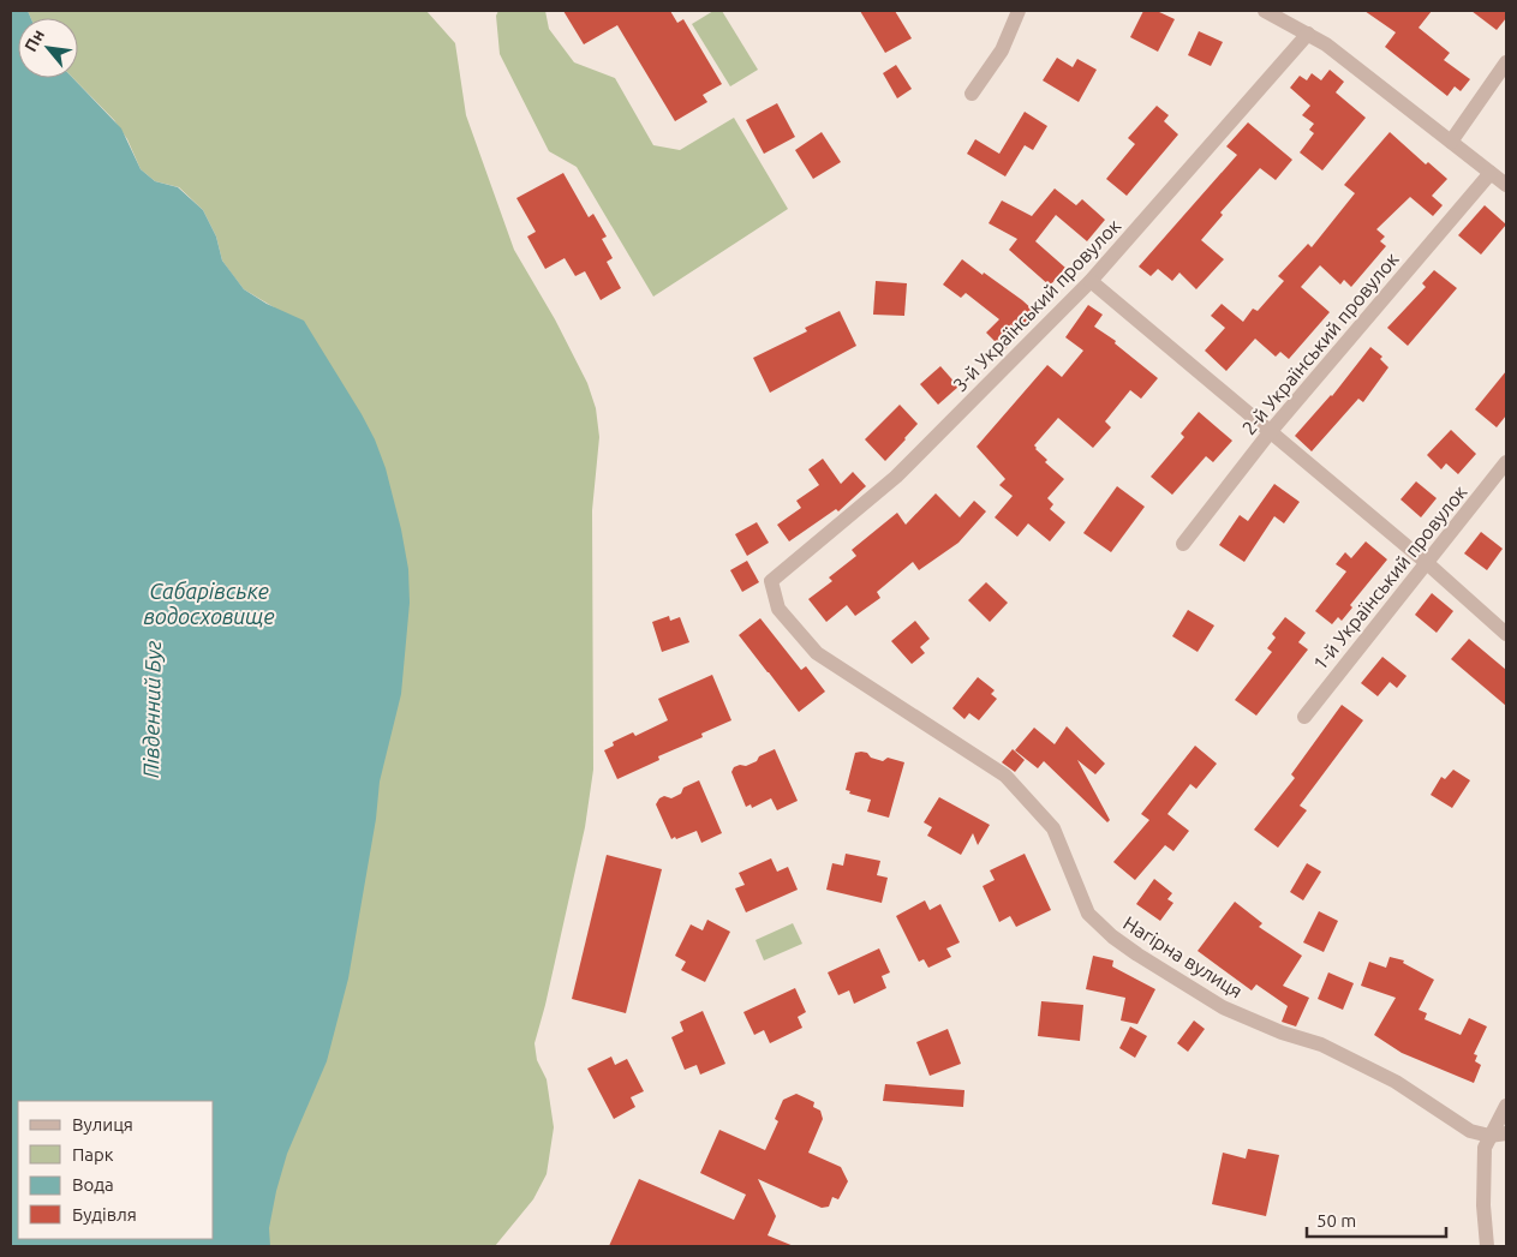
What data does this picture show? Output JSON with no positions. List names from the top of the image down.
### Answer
{
  "streets": {
    "street": [
      "3-й Український провулок",
      "2-й Український провулок",
      "1-й Український провулок",
      "Нагірна вулиця"
    ]
  },
  "crossings": [
    ["3-й Український провулок", "Нагірна вулиця"]
  ],
  "water": ["Сабарівське водосховище", "Південний Буг"],
  "legend": [
    "Вулиця",
    "Парк",
    "Вода",
    "Будівля"
  ],
  "scale_bar": "50 m",
  "north": "top left"
}
